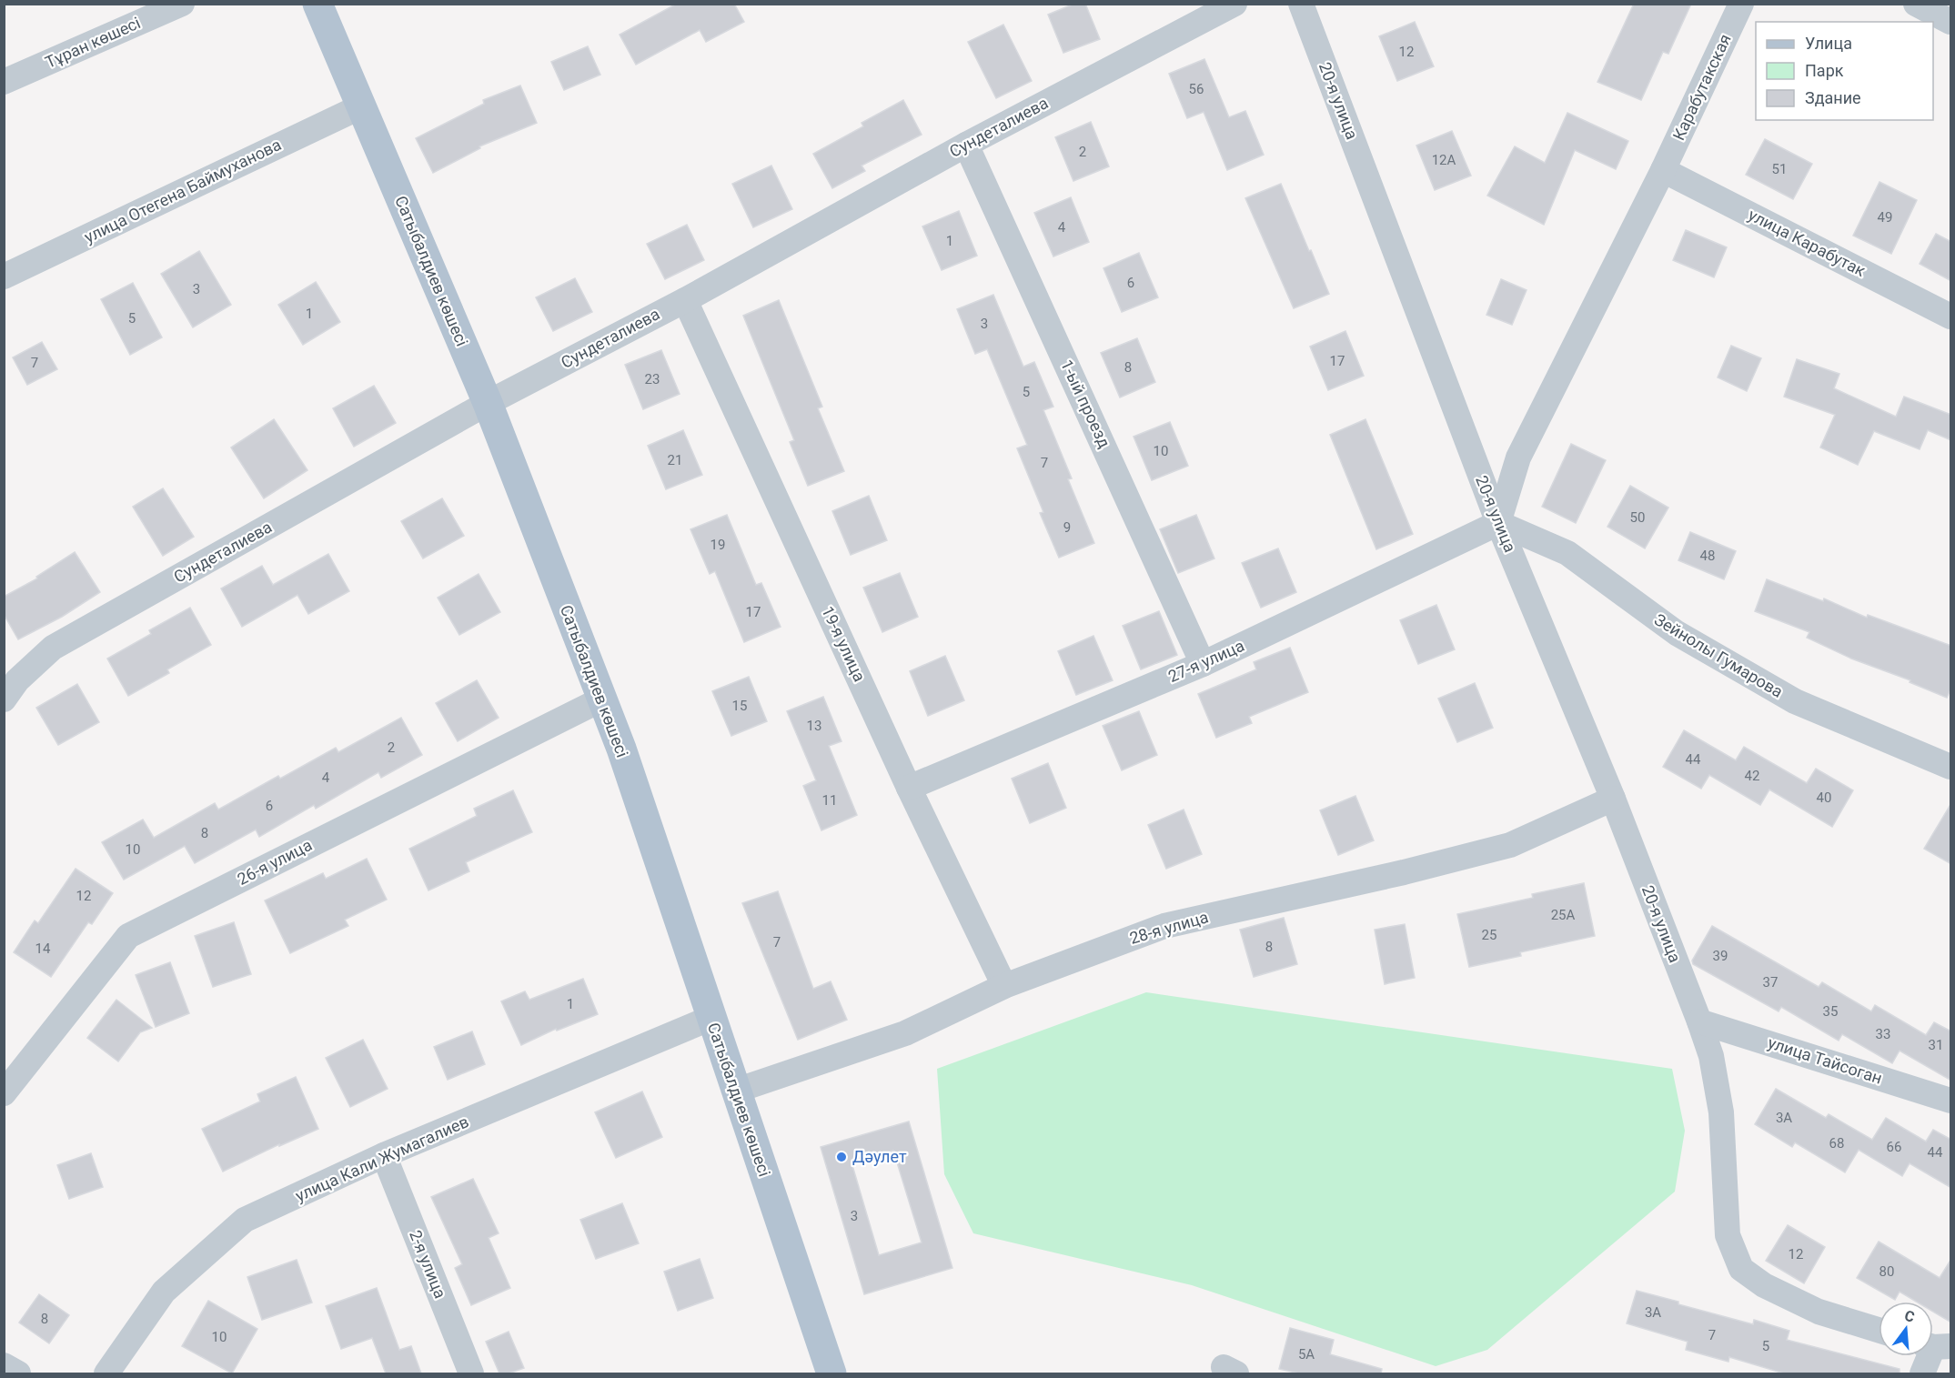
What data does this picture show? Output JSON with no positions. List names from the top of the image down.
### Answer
{
  "streets": {
    "main road": ["Сатыбалдиев көшесі"],
    "street": [
      "Тұран көшесі",
      "Карабутакская",
      "20-я улица",
      "Сундеталиева",
      "улица Отегена Баймуханова",
      "улица Карабутак",
      "1-ый проезд",
      "19-я улица",
      "Зейнолы Гумарова",
      "27-я улица",
      "26-я улица",
      "28-я улица",
      "улица Тайсоган",
      "улица Кали Жумагалиев",
      "2-я улица"
    ]
  },
  "crossings": [
    ["Карабутакская", "20-я улица"],
    ["Карабутакская", "улица Карабутак"],
    ["Карабутакская", "Зейнолы Гумарова"],
    ["Карабутакская", "27-я улица"],
    ["20-я улица", "Зейнолы Гумарова"],
    ["20-я улица", "27-я улица"],
    ["20-я улица", "28-я улица"],
    ["20-я улица", "улица Тайсоган"],
    ["Сундеталиева", "Сатыбалдиев көшесі"],
    ["Сундеталиева", "1-ый проезд"],
    ["Сундеталиева", "19-я улица"],
    ["улица Отегена Баймуханова", "Сатыбалдиев көшесі"],
    ["Сатыбалдиев көшесі", "26-я улица"],
    ["Сатыбалдиев көшесі", "28-я улица"],
    ["Сатыбалдиев көшесі", "улица Кали Жумагалиев"],
    ["1-ый проезд", "27-я улица"],
    ["19-я улица", "27-я улица"],
    ["19-я улица", "28-я улица"],
    ["Зейнолы Гумарова", "27-я улица"],
    ["улица Кали Жумагалиев", "2-я улица"]
  ],
  "places": ["Дәулет"],
  "house_numbers": [
    "12",
    "56",
    "2",
    "12А",
    "51",
    "49",
    "4",
    "1",
    "6",
    "3",
    "1",
    "5",
    "3",
    "17",
    "7",
    "8",
    "23",
    "5",
    "10",
    "21",
    "7",
    "50",
    "9",
    "19",
    "48",
    "17",
    "15",
    "13",
    "2",
    "44",
    "42",
    "4",
    "40",
    "11",
    "6",
    "8",
    "10",
    "12",
    "25А",
    "25",
    "7",
    "8",
    "14",
    "39",
    "37",
    "1",
    "35",
    "33",
    "31",
    "3А",
    "68",
    "66",
    "44",
    "3",
    "12",
    "80",
    "3А",
    "8",
    "7",
    "10",
    "5",
    "5А"
  ],
  "legend": ["Улица", "Парк", "Здание"],
  "north": "top"
}
